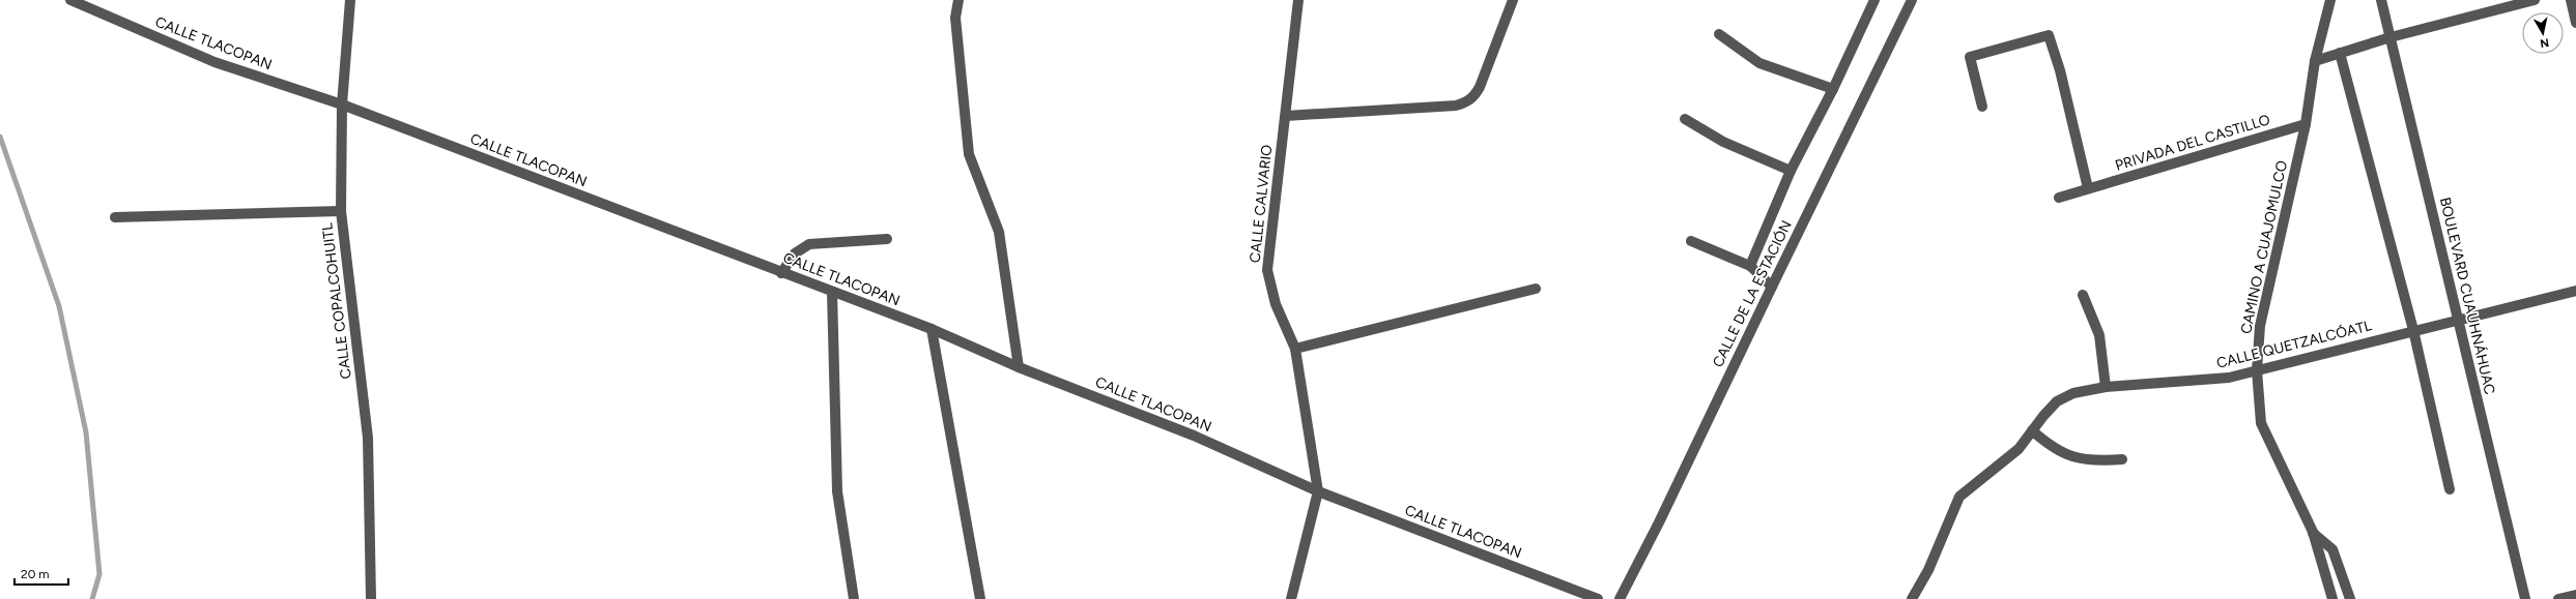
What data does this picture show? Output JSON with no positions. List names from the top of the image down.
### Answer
{
  "streets": {
    "street": [
      "CALLE TLACOPAN",
      "PRIVADA DEL CASTILLO",
      "CALLE CALVARIO",
      "CAMINO A CUAJOMULCO",
      "CALLE DE LA ESTACIÓN",
      "BOULEVARD CUAUHNÁHUAC",
      "CALLE COPALCOHUITL",
      "CALLE QUETZALCÓATL"
    ]
  },
  "crossings": [
    ["CALLE TLACOPAN", "CALLE CALVARIO"],
    ["CALLE TLACOPAN", "CALLE COPALCOHUITL"],
    ["PRIVADA DEL CASTILLO", "CAMINO A CUAJOMULCO"],
    ["CAMINO A CUAJOMULCO", "CALLE QUETZALCÓATL"],
    ["BOULEVARD CUAUHNÁHUAC", "CALLE QUETZALCÓATL"]
  ],
  "scale_bar": "20 m",
  "north": "bottom"
}
